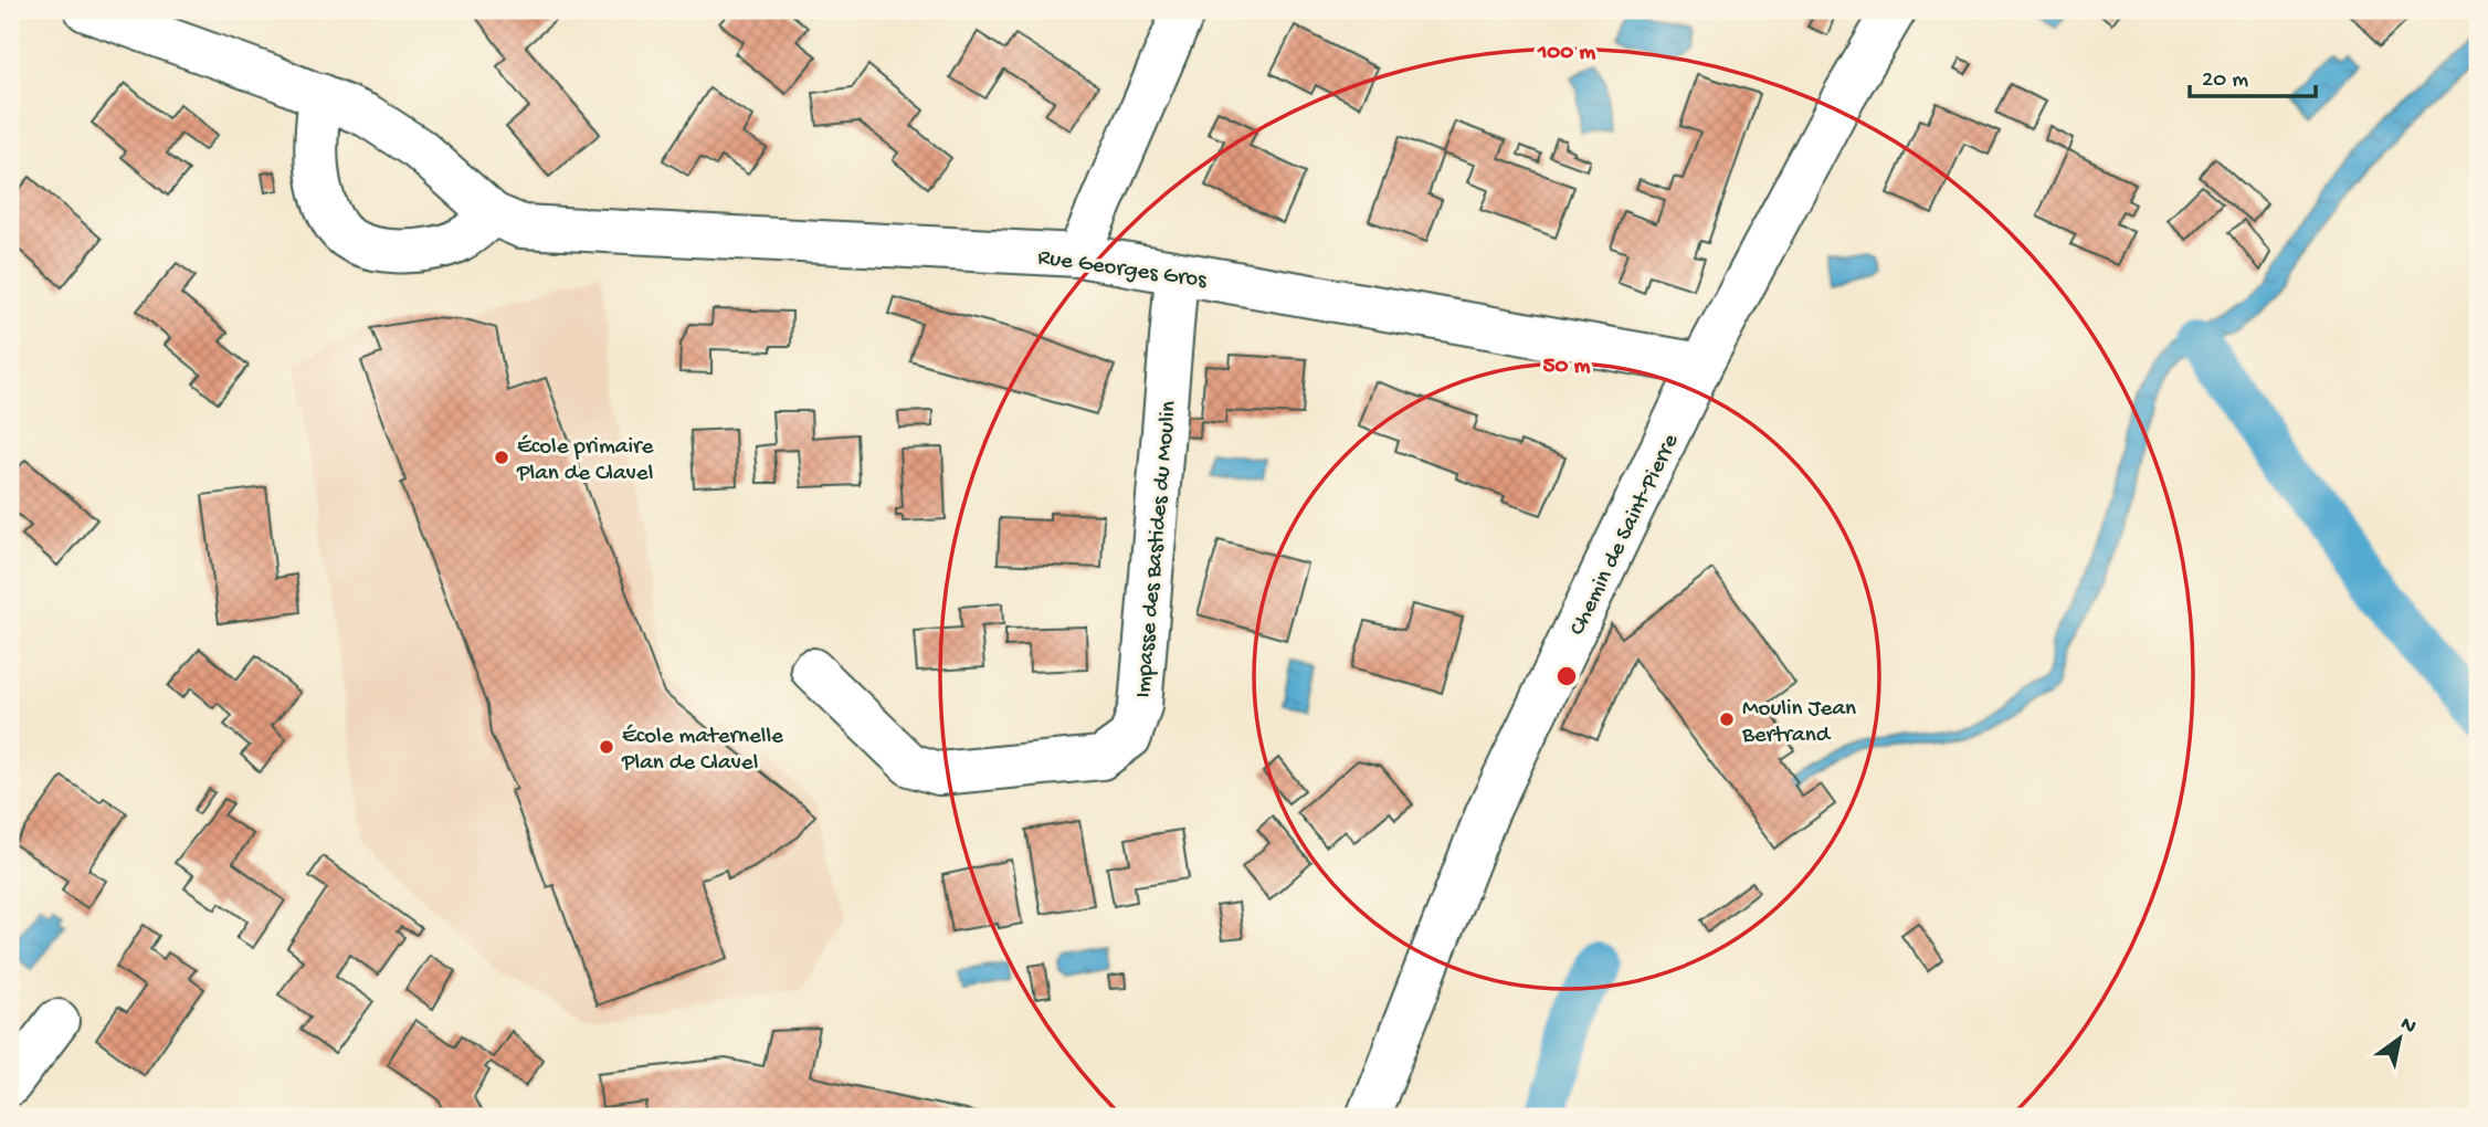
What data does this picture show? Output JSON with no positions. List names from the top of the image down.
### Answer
{
  "streets": {
    "street": ["Rue Georges Gros", "Chemin de Saint-Pierre", "Impasse des Bastides du Moulin"]
  },
  "crossings": [
    ["Rue Georges Gros", "Chemin de Saint-Pierre"],
    ["Rue Georges Gros", "Impasse des Bastides du Moulin"]
  ],
  "places": ["École primaire Plan de Clavel", "Moulin Jean Bertrand", "École maternelle Plan de Clavel"],
  "scale_bar": "20 m",
  "north": "top right",
  "rings": ["100 m", "50 m"]
}
